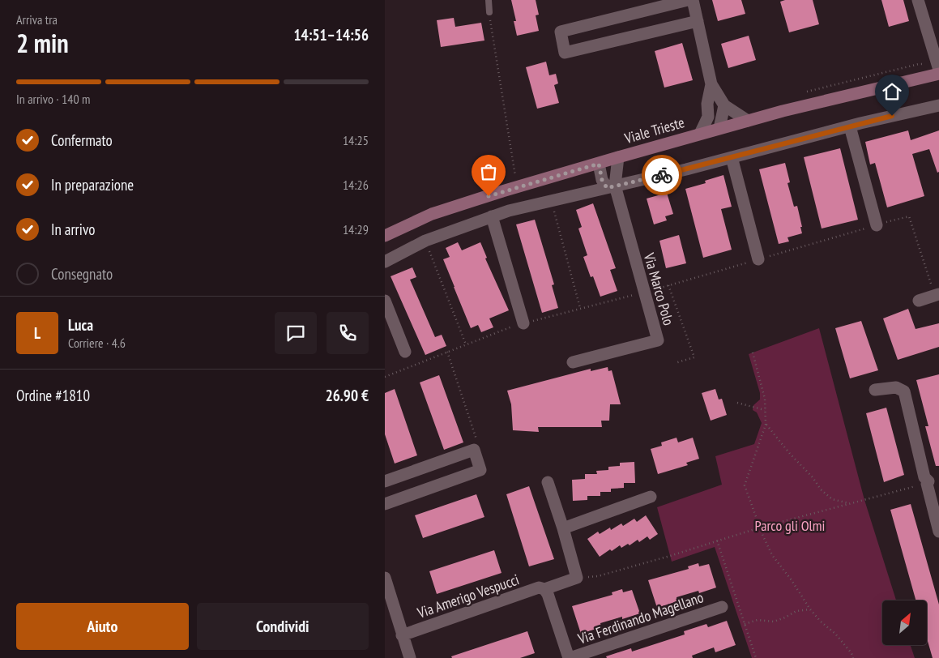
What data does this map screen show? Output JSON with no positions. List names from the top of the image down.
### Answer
{
  "streets": {
    "main road": ["Viale Trieste"],
    "street": ["Via Marco Polo", "Via Amerigo Vespucci", "Via Ferdinando Magellano"]
  },
  "crossings": [
    ["Viale Trieste", "Via Marco Polo"]
  ],
  "parks": ["Parco gli Olmi"],
  "north": "top right",
  "page": {
    "heading": ["2 min", "Arriva tra", "14:51–14:56"],
    "panel": [
      "Luca",
      "Corriere · 4.6",
      "Ordine #1810",
      "26.90 €"
    ],
    "bar": "In arrivo · 140 m",
    "list": [
      ["Confermato", "14:25"],
      ["In preparazione", "14:26"],
      ["In arrivo", "14:29"],
      "Consegnato"
    ],
    "round": "L",
    "buttons": ["Aiuto", "Condividi"]
  }
}
